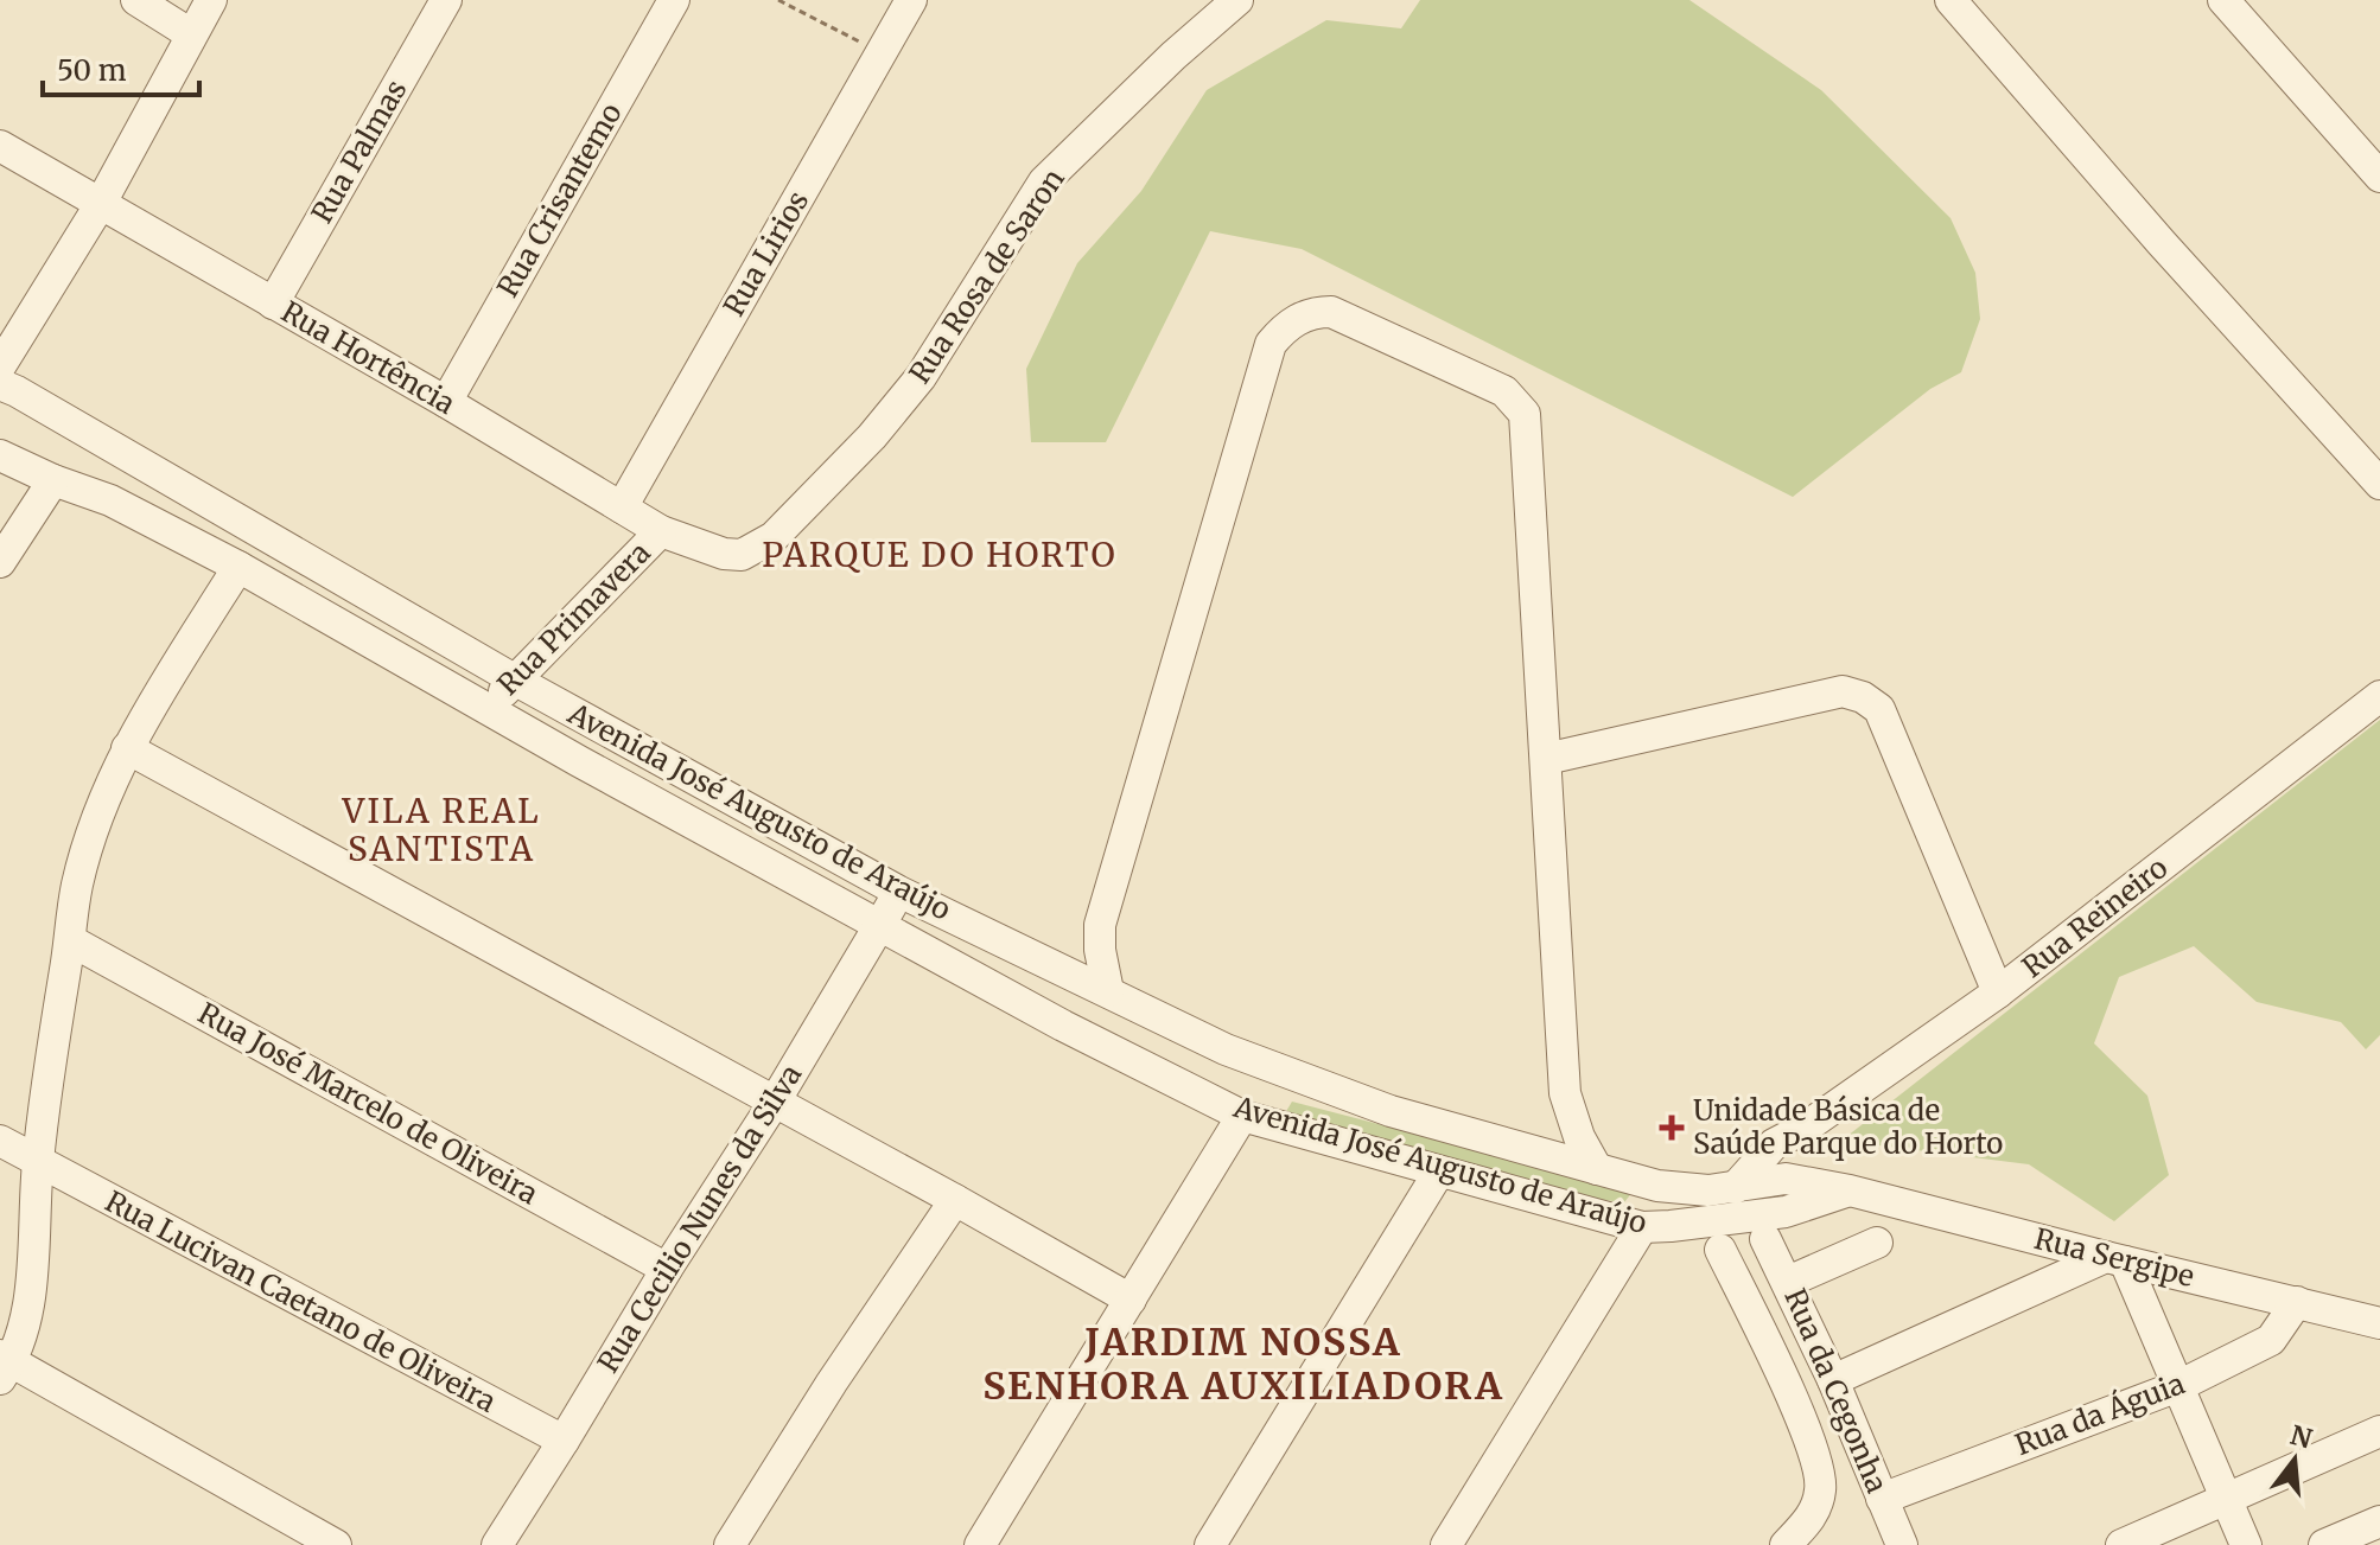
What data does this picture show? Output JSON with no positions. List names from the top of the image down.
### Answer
{
  "streets": {
    "street": [
      "Rua Palmas",
      "Rua Crisantemo",
      "Rua Lirios",
      "Rua Rosa de Saron",
      "Rua Hortência",
      "Rua Primavera",
      "Avenida José Augusto de Araújo",
      "Rua Reineiro",
      "Rua José Marcelo de Oliveira",
      "Rua Cecilio Nunes da Silva",
      "Rua Sergipe",
      "Rua Lucivan Caetano de Oliveira",
      "Rua da Cegonha",
      "Rua da Águia"
    ]
  },
  "crossings": [
    ["Rua Palmas", "Rua Hortência"],
    ["Rua Crisantemo", "Rua Hortência"],
    ["Rua Lirios", "Rua Hortência"],
    ["Rua Rosa de Saron", "Rua Hortência"],
    ["Rua Hortência", "Rua Primavera"],
    ["Rua Primavera", "Avenida José Augusto de Araújo"],
    ["Avenida José Augusto de Araújo", "Rua Reineiro"],
    ["Avenida José Augusto de Araújo", "Rua Cecilio Nunes da Silva"],
    ["Avenida José Augusto de Araújo", "Rua Sergipe"],
    ["Rua José Marcelo de Oliveira", "Rua Cecilio Nunes da Silva"],
    ["Rua Cecilio Nunes da Silva", "Rua Lucivan Caetano de Oliveira"],
    ["Rua Sergipe", "Rua da Águia"],
    ["Rua da Cegonha", "Rua da Águia"]
  ],
  "districts": ["PARQUE DO HORTO", "VILA REAL SANTISTA", "JARDIM NOSSA SENHORA AUXILIADORA"],
  "places": {
    "health": ["Unidade Básica de Saúde Parque do Horto"]
  },
  "scale_bar": "50 m",
  "north": "top"
}
